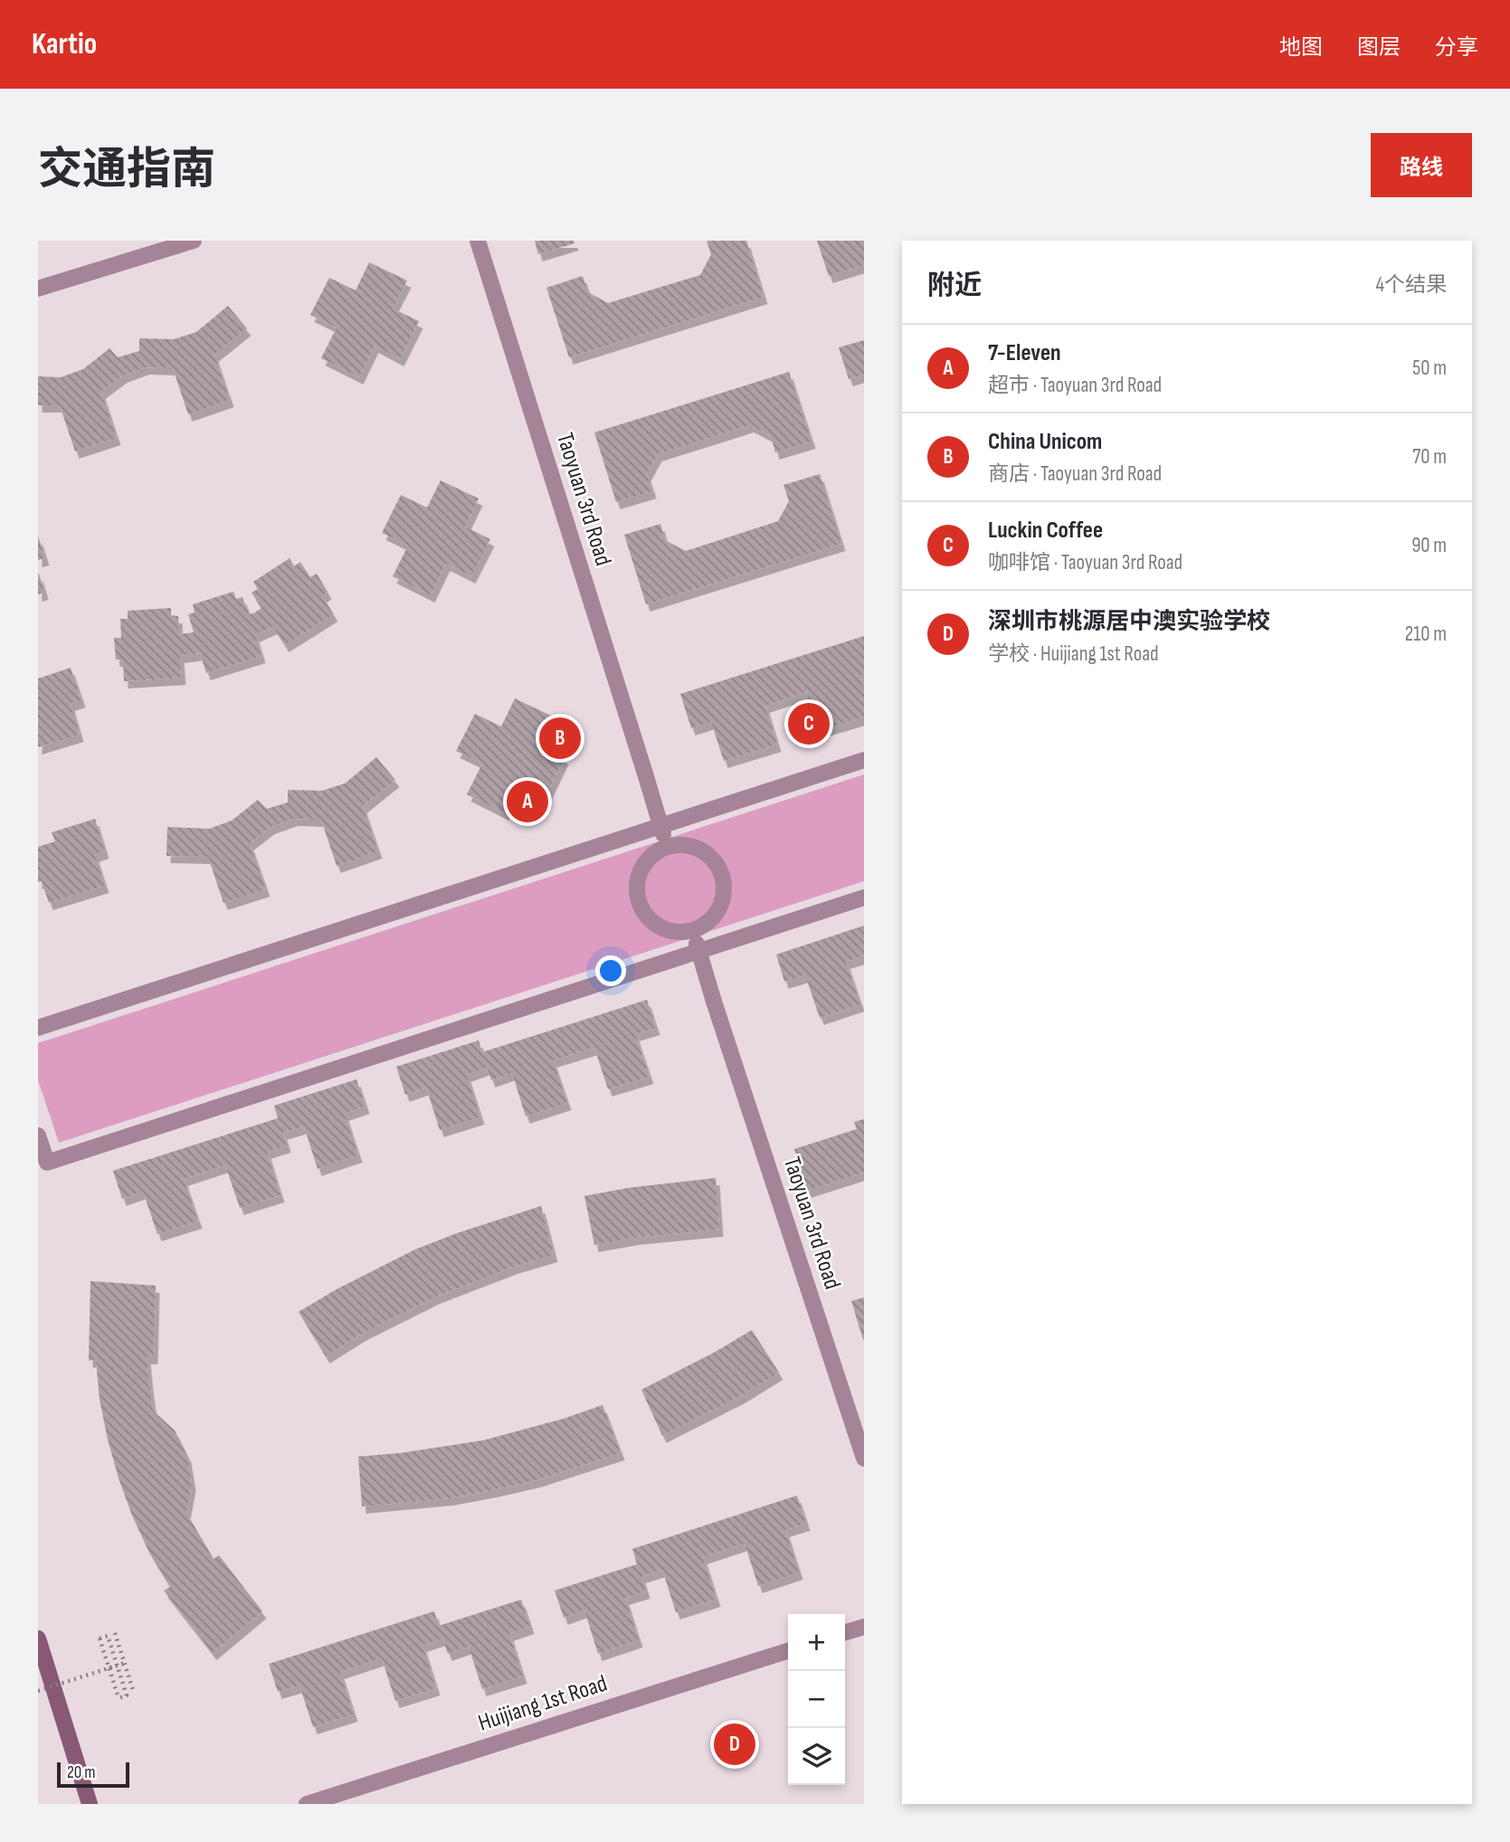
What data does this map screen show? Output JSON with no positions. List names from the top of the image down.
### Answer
{
  "streets": {
    "street": ["Taoyuan 3rd Road", "Huijiang 1st Road"]
  },
  "scale_bar": "20 m",
  "page": {
    "header": "Kartio",
    "nav": ["地图", "图层", "分享"],
    "title": "交通指南",
    "buttons": "路线",
    "heading": ["附近", "4个结果"],
    "list": [
      {
        "mark": "A",
        "name": "7-Eleven",
        "note": "超市 · Taoyuan 3rd Road",
        "value": "50 m"
      },
      {
        "mark": "B",
        "name": "China Unicom",
        "note": "商店 · Taoyuan 3rd Road",
        "value": "70 m"
      },
      {
        "mark": "C",
        "name": "Luckin Coffee",
        "note": "咖啡馆 · Taoyuan 3rd Road",
        "value": "90 m"
      },
      {
        "mark": "D",
        "name": "深圳市桃源居中澳实验学校",
        "note": "学校 · Huijiang 1st Road",
        "value": "210 m"
      }
    ],
    "pins": [
      "C",
      "B",
      "A",
      "D"
    ],
    "map_buttons": ["+", "−"],
    "scale": "20 m"
  }
}
